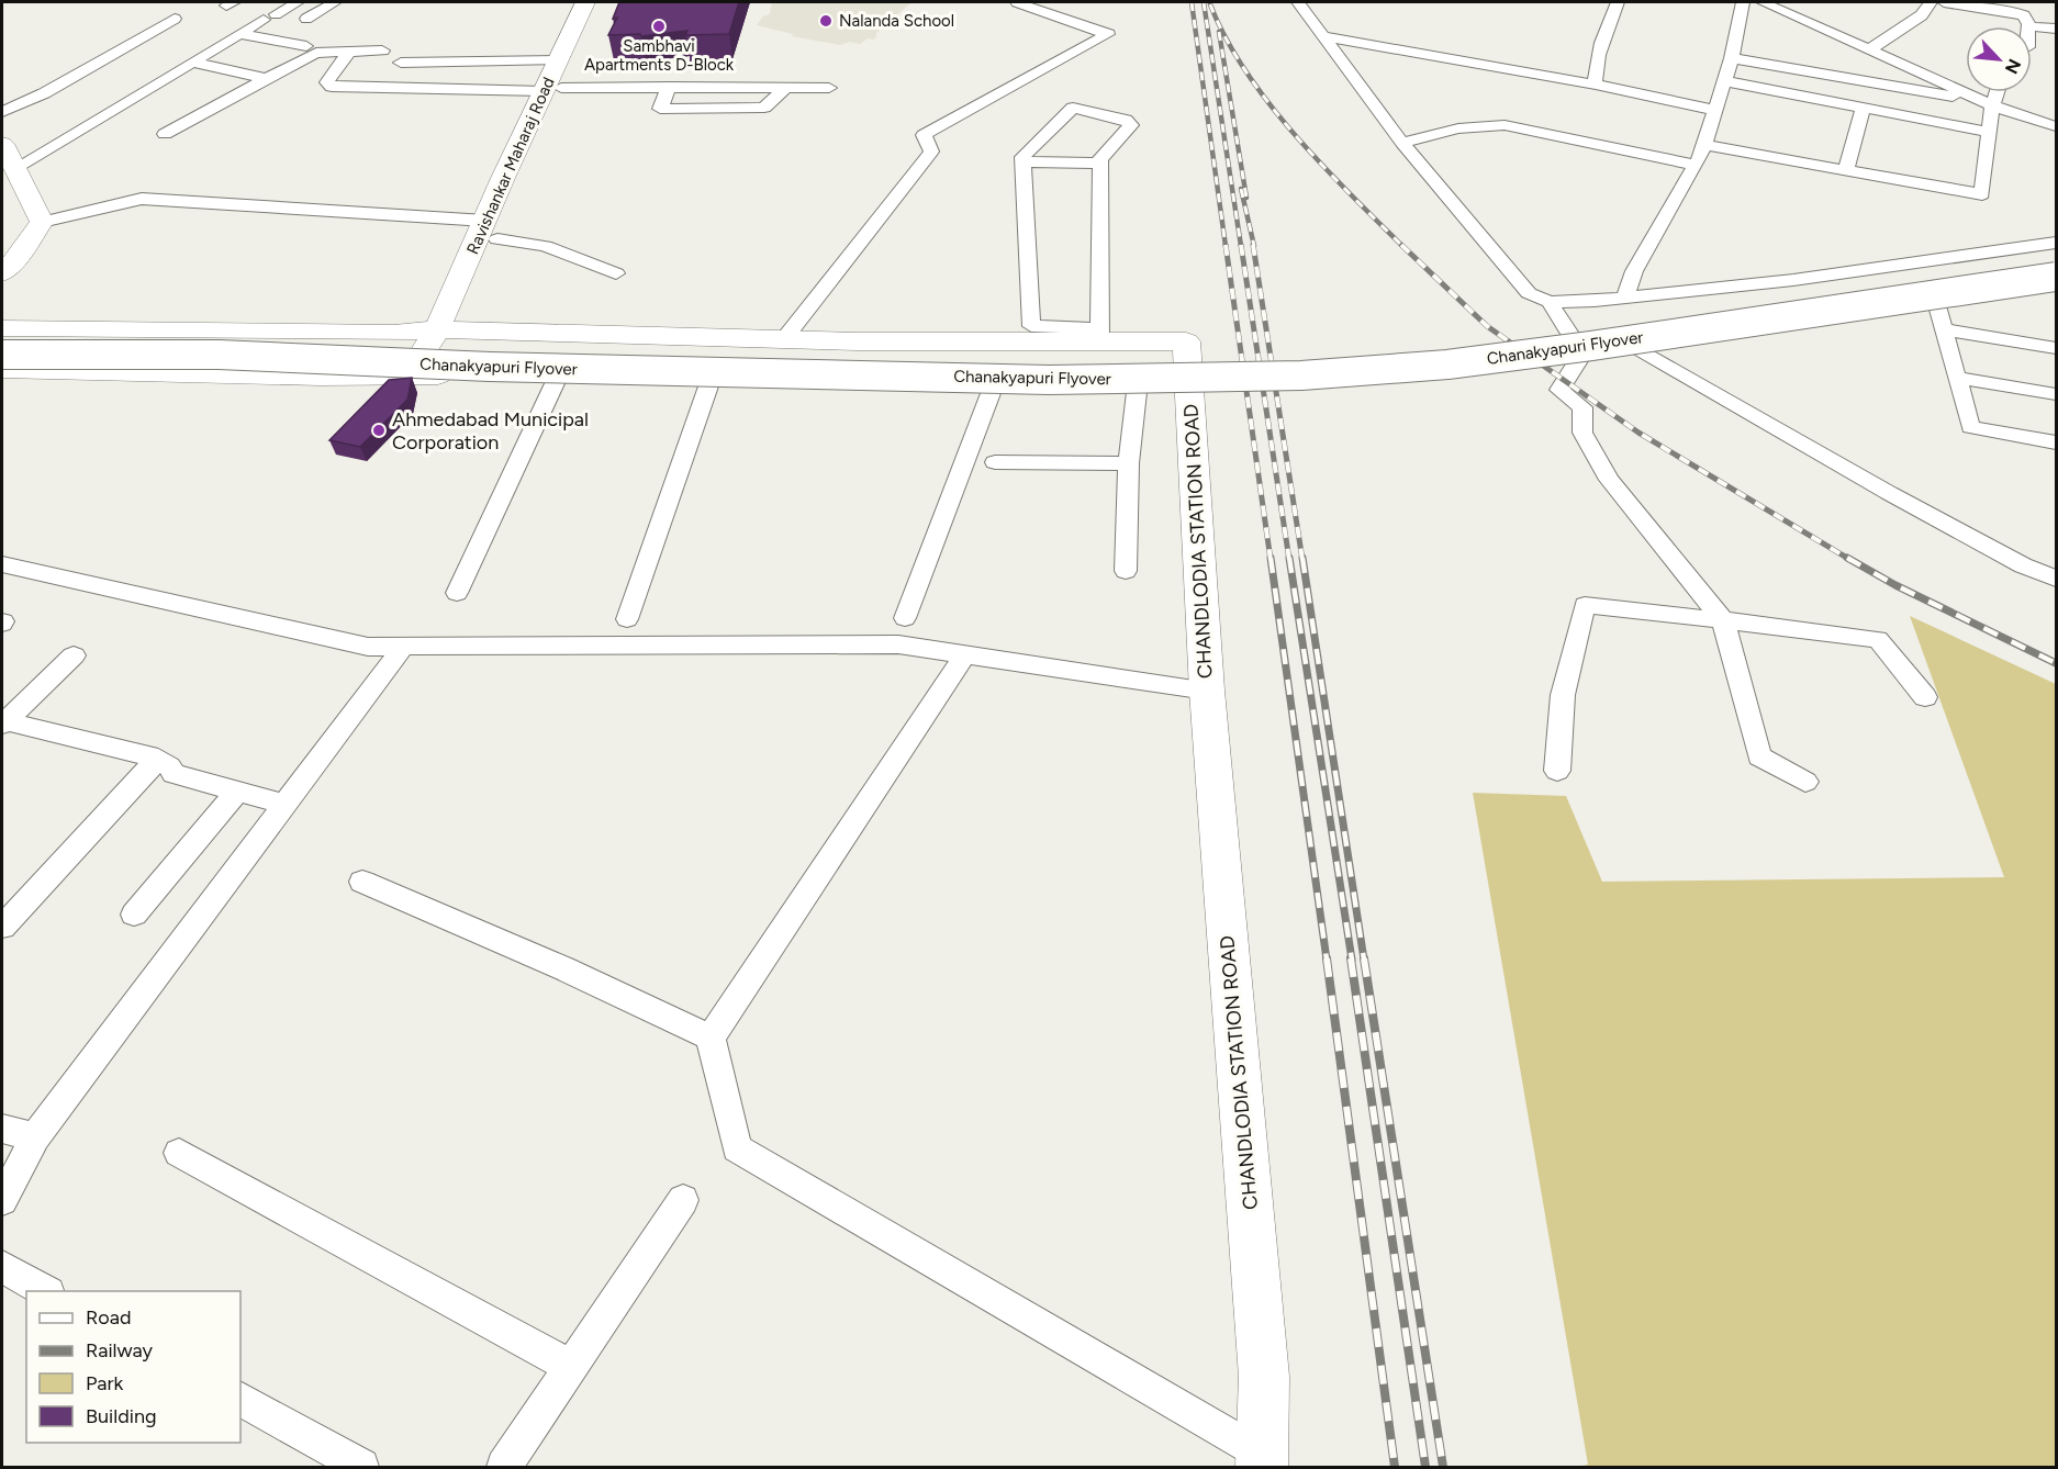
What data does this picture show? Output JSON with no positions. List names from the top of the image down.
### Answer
{
  "streets": {
    "main road": ["Ravishankar Maharaj Road", "Chanakyapuri Flyover", "CHANDLODIA STATION ROAD"]
  },
  "places": ["Nalanda School", "Sambhavi Apartments D-Block", "Ahmedabad Municipal Corporation"],
  "legend": [
    "Road",
    "Railway",
    "Park",
    "Building"
  ],
  "north": "bottom right"
}
